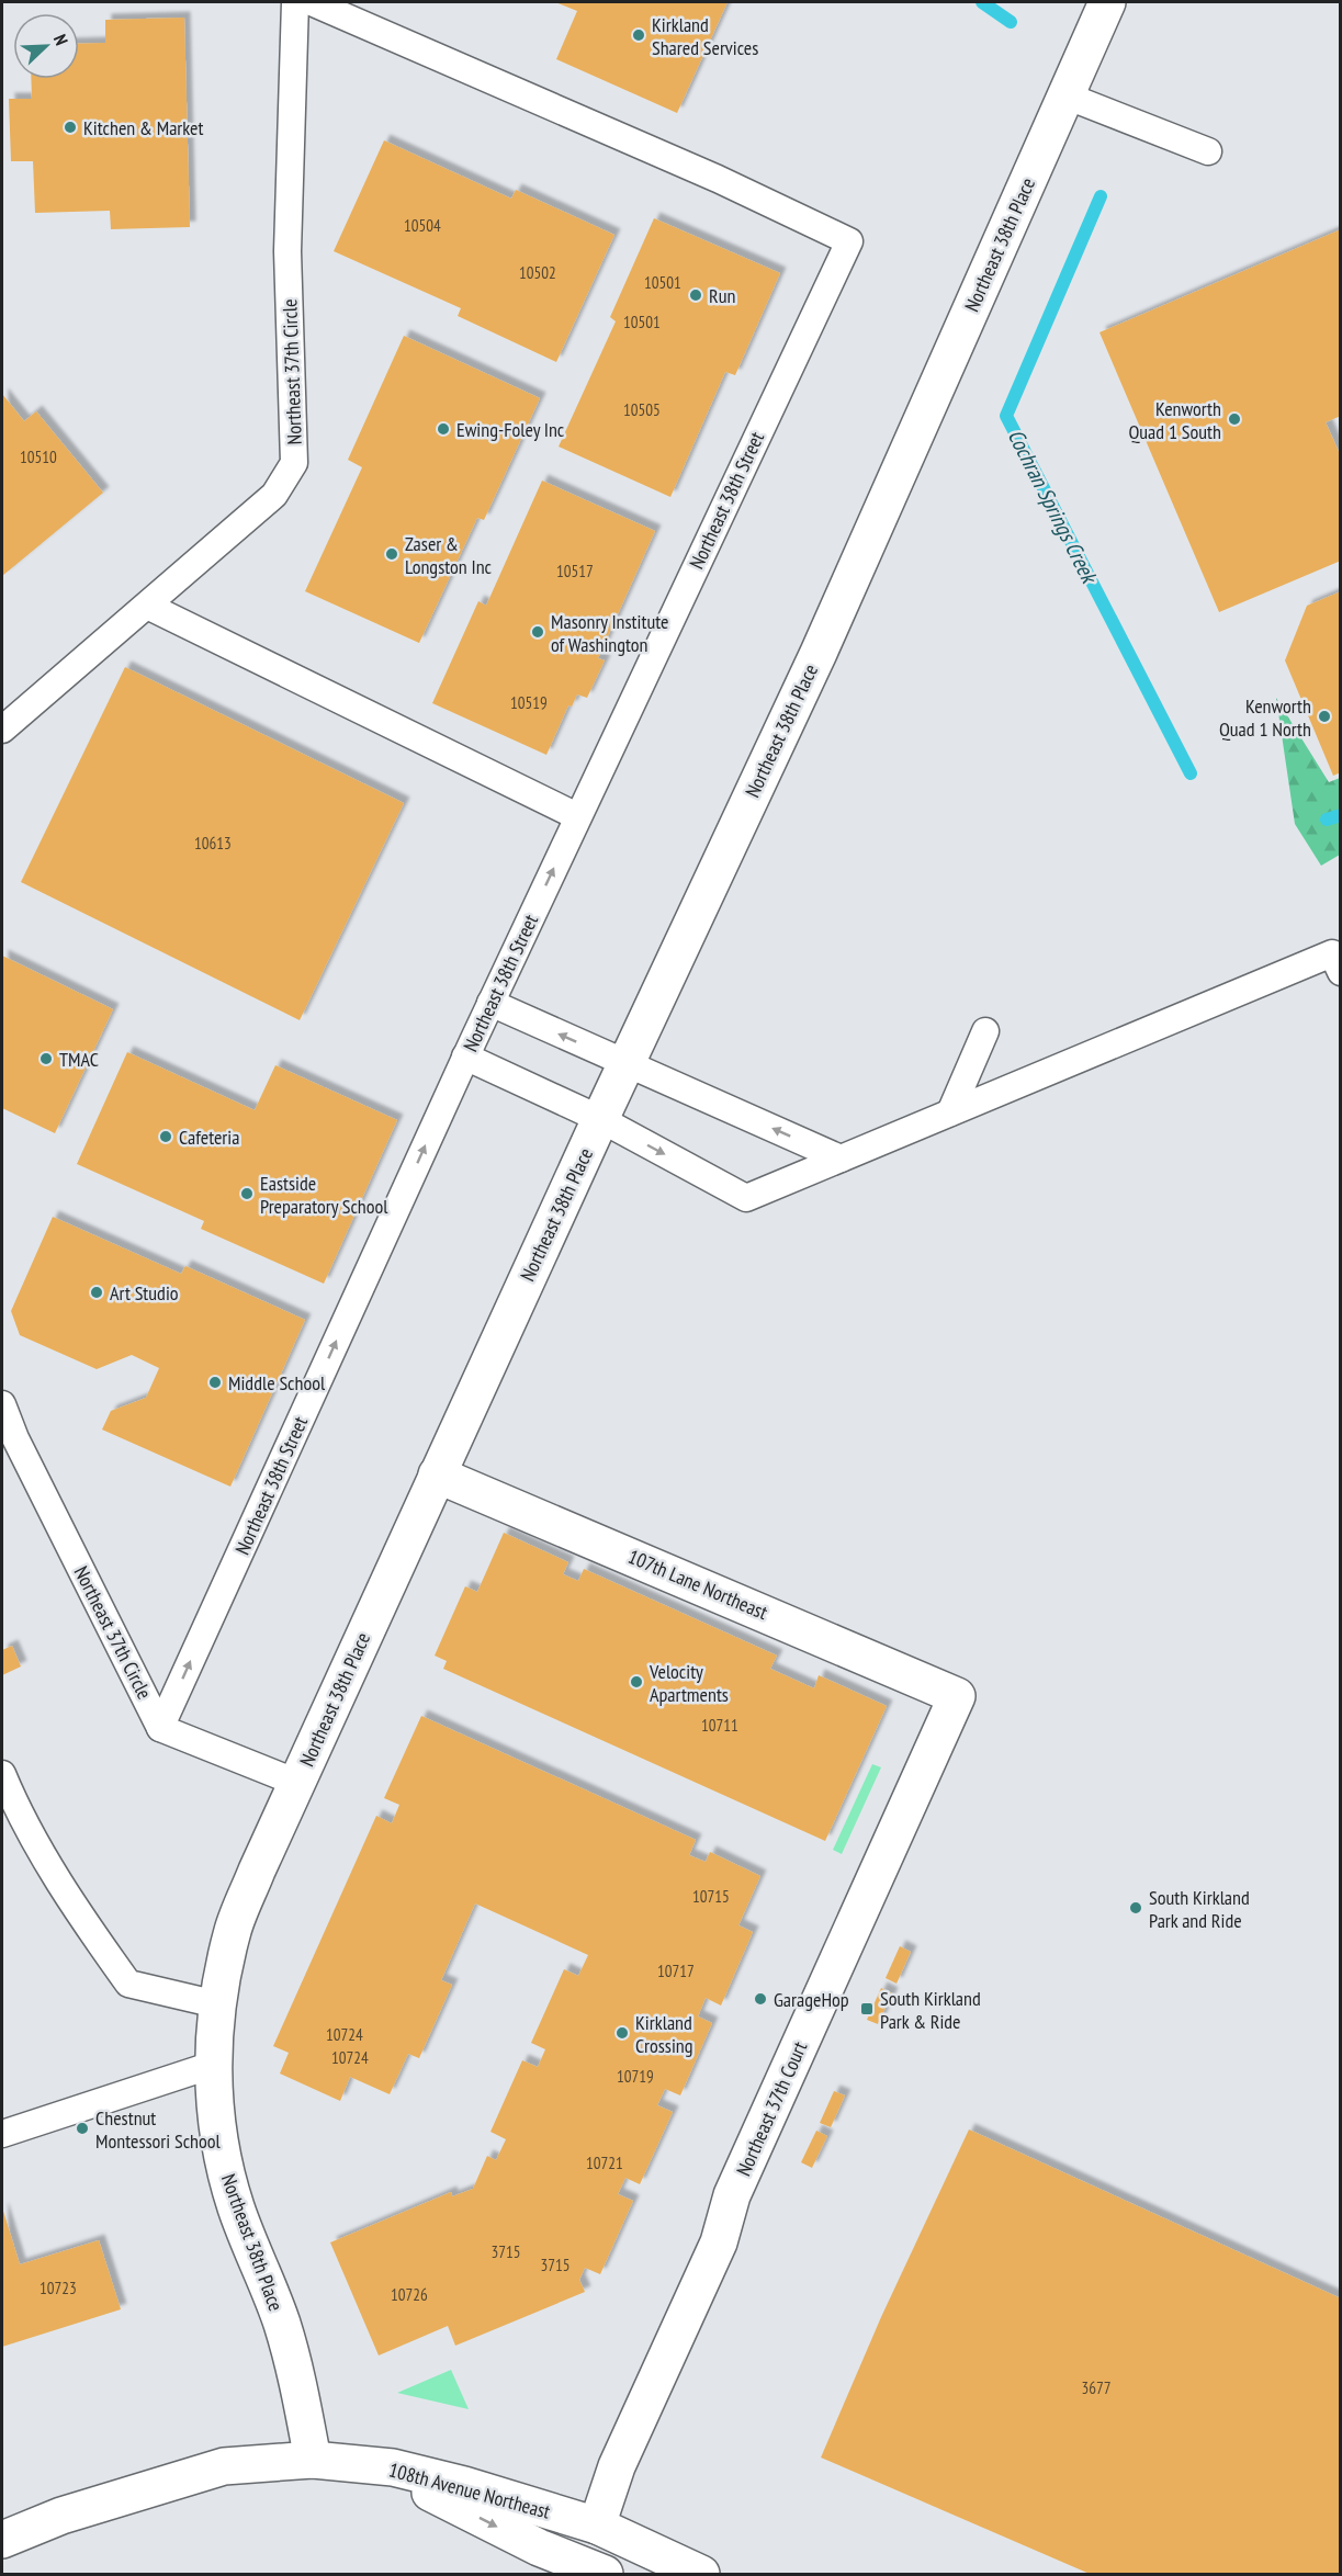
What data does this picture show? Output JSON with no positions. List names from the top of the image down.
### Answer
{
  "streets": {
    "street": [
      "Northeast 38th Place",
      "107th Lane Northeast",
      "Northeast 37th Court",
      "108th Avenue Northeast"
    ],
    "lane": ["Northeast 37th Circle", "Northeast 38th Street"]
  },
  "crossings": [
    ["Northeast 38th Place", "107th Lane Northeast"],
    ["Northeast 38th Place", "108th Avenue Northeast"],
    ["Northeast 37th Circle", "Northeast 38th Street"],
    ["107th Lane Northeast", "Northeast 37th Court"],
    ["Northeast 37th Court", "108th Avenue Northeast"]
  ],
  "one_way": ["Northeast 38th Street"],
  "water": ["Cochran Springs Creek"],
  "places": {
    "other": [
      "Kirkland Shared Services",
      "Kitchen & Market",
      "Run",
      "Kenworth Quad 1 South",
      "Ewing-Foley Inc",
      "Zaser & Longston Inc",
      "Masonry Institute of Washington",
      "Kenworth Quad 1 North",
      "TMAC",
      "Cafeteria",
      "Eastside Preparatory School",
      "Art Studio",
      "Middle School",
      "Velocity Apartments",
      "South Kirkland Park and Ride",
      "GarageHop",
      "Kirkland Crossing",
      "Chestnut Montessori School"
    ],
    "transit": ["South Kirkland Park & Ride"]
  },
  "house_numbers": [
    "10504",
    "10502",
    "10501",
    "10501",
    "10505",
    "10510",
    "10517",
    "10519",
    "10613",
    "10711",
    "10715",
    "10717",
    "10724",
    "10724",
    "10719",
    "10721",
    "3715",
    "3715",
    "10723",
    "10726",
    "3677"
  ],
  "north": "top right"
}
